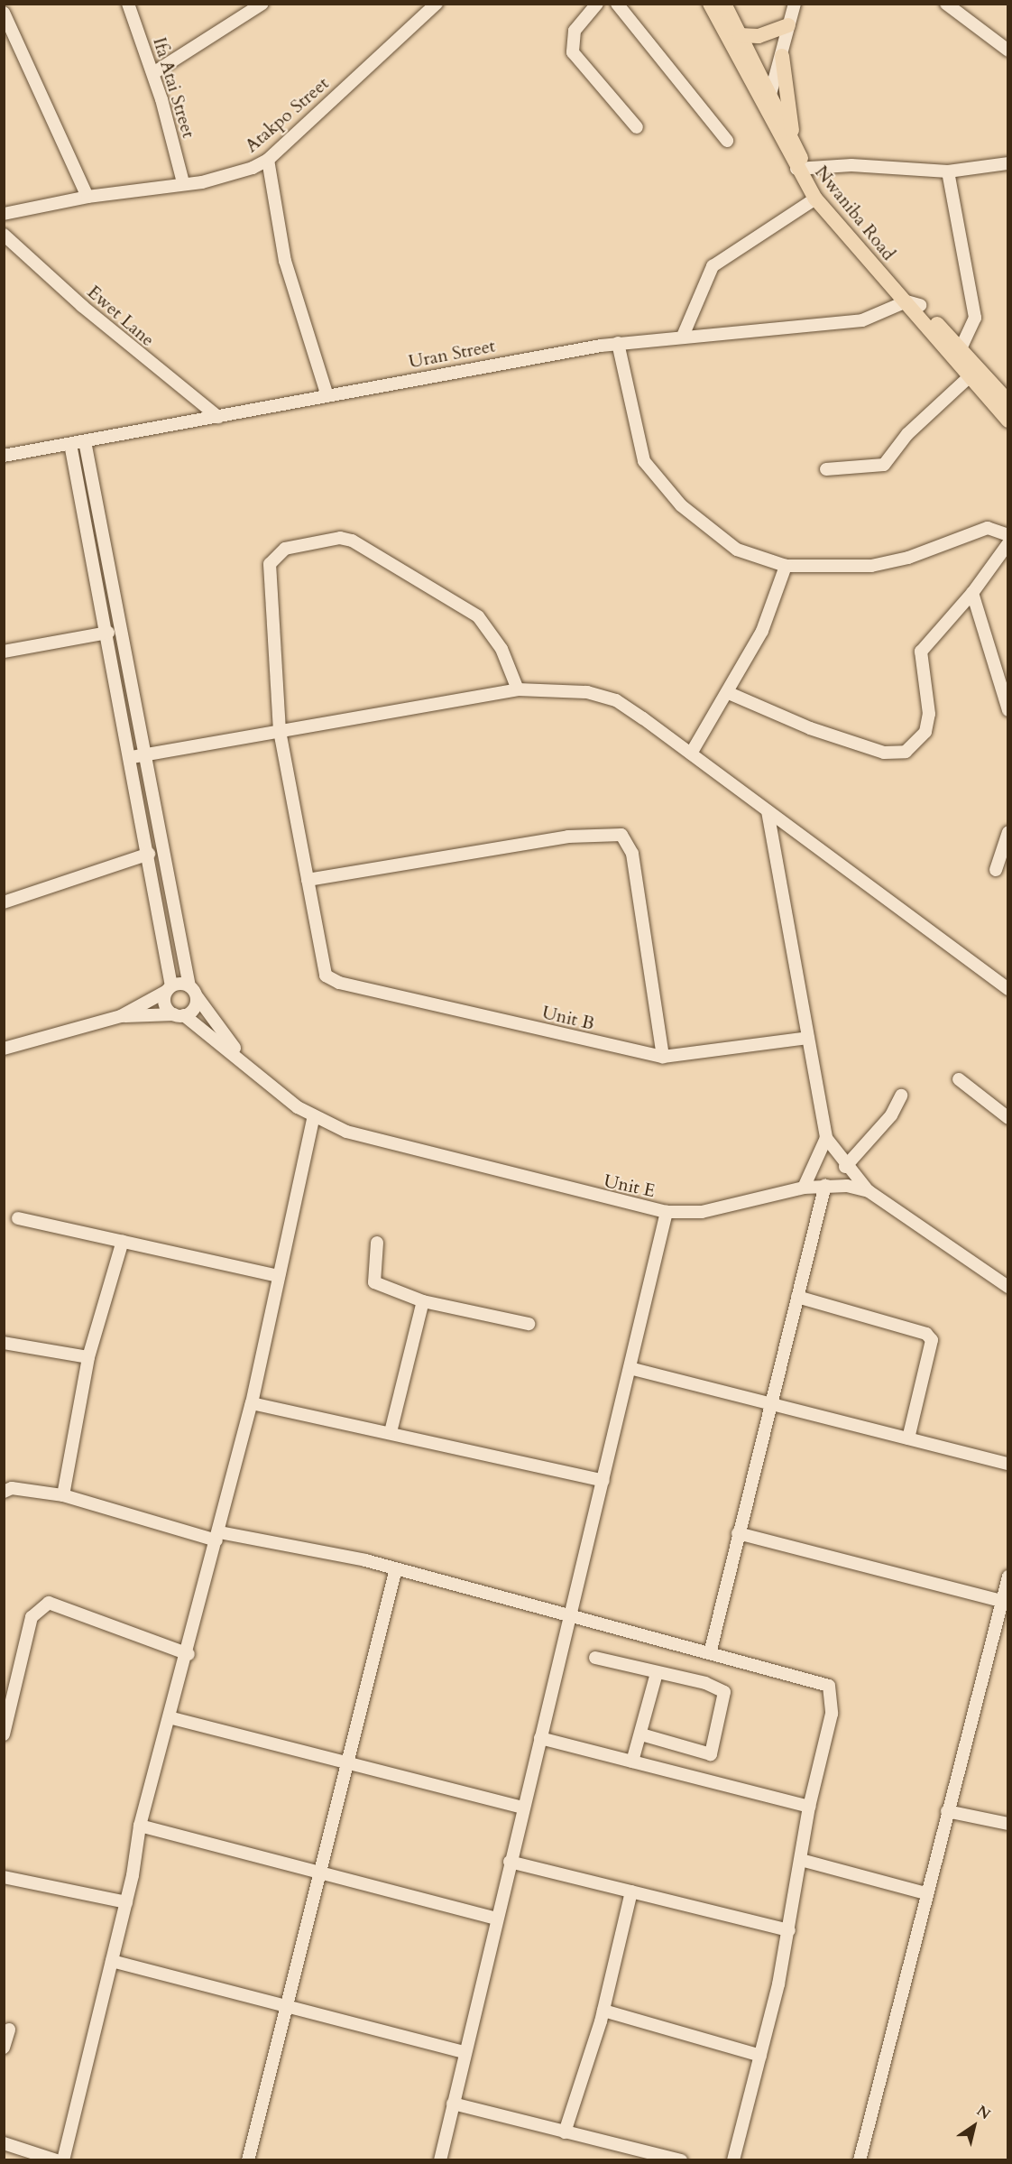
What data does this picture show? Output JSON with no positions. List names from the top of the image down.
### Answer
{
  "streets": {
    "main road": ["Nwaniba Road"],
    "street": [
      "Ifa Atai Street",
      "Atakpo Street",
      "Ewet Lane",
      "Uran Street",
      "Unit B",
      "Unit E"
    ]
  },
  "crossings": [
    ["Ifa Atai Street", "Atakpo Street"],
    ["Nwaniba Road", "Uran Street"],
    ["Ewet Lane", "Uran Street"]
  ],
  "north": "top right"
}
